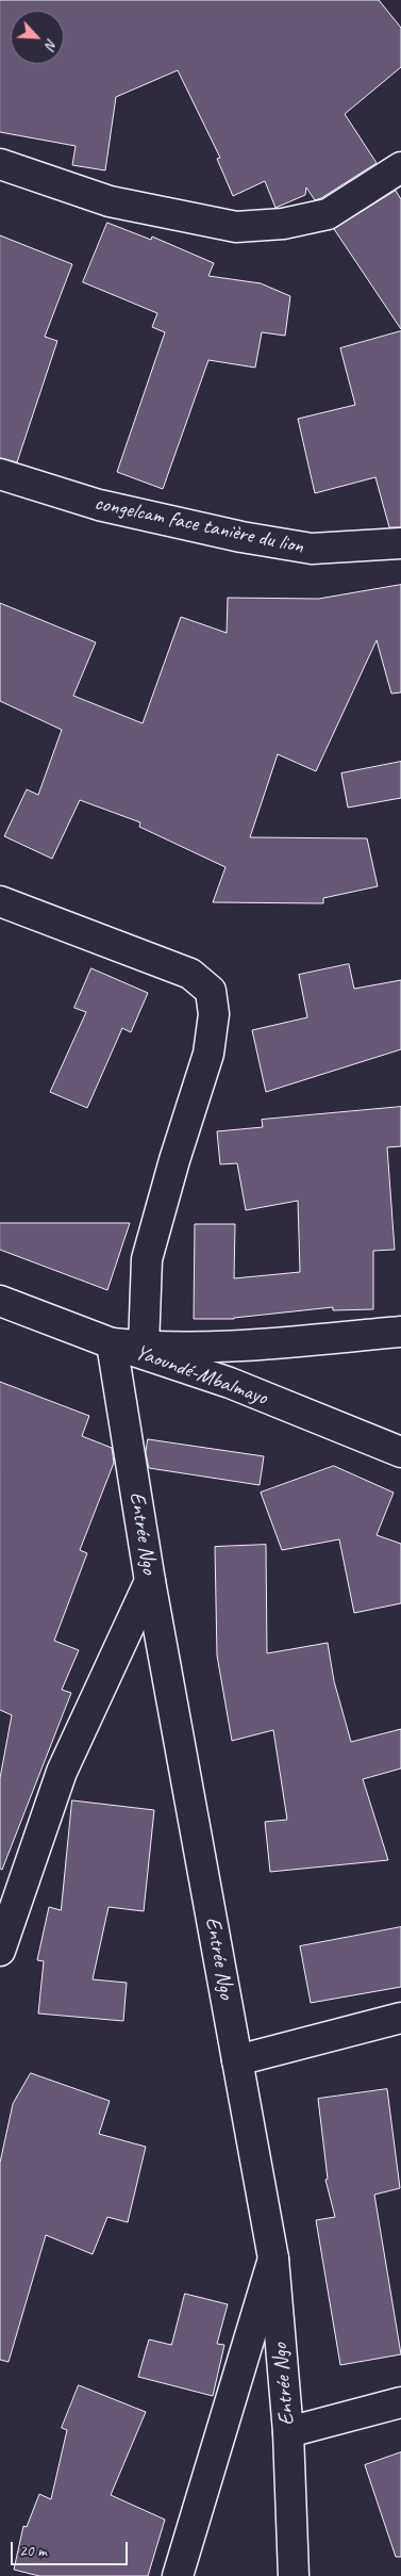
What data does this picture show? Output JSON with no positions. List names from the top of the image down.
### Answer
{
  "streets": {
    "main road": ["congelcam face tanière du lion", "Yaoundé-Mbalmayo", "Entrée Ngo"]
  },
  "crossings": [
    ["Yaoundé-Mbalmayo", "Entrée Ngo"]
  ],
  "scale_bar": "20 m",
  "north": "bottom right"
}
